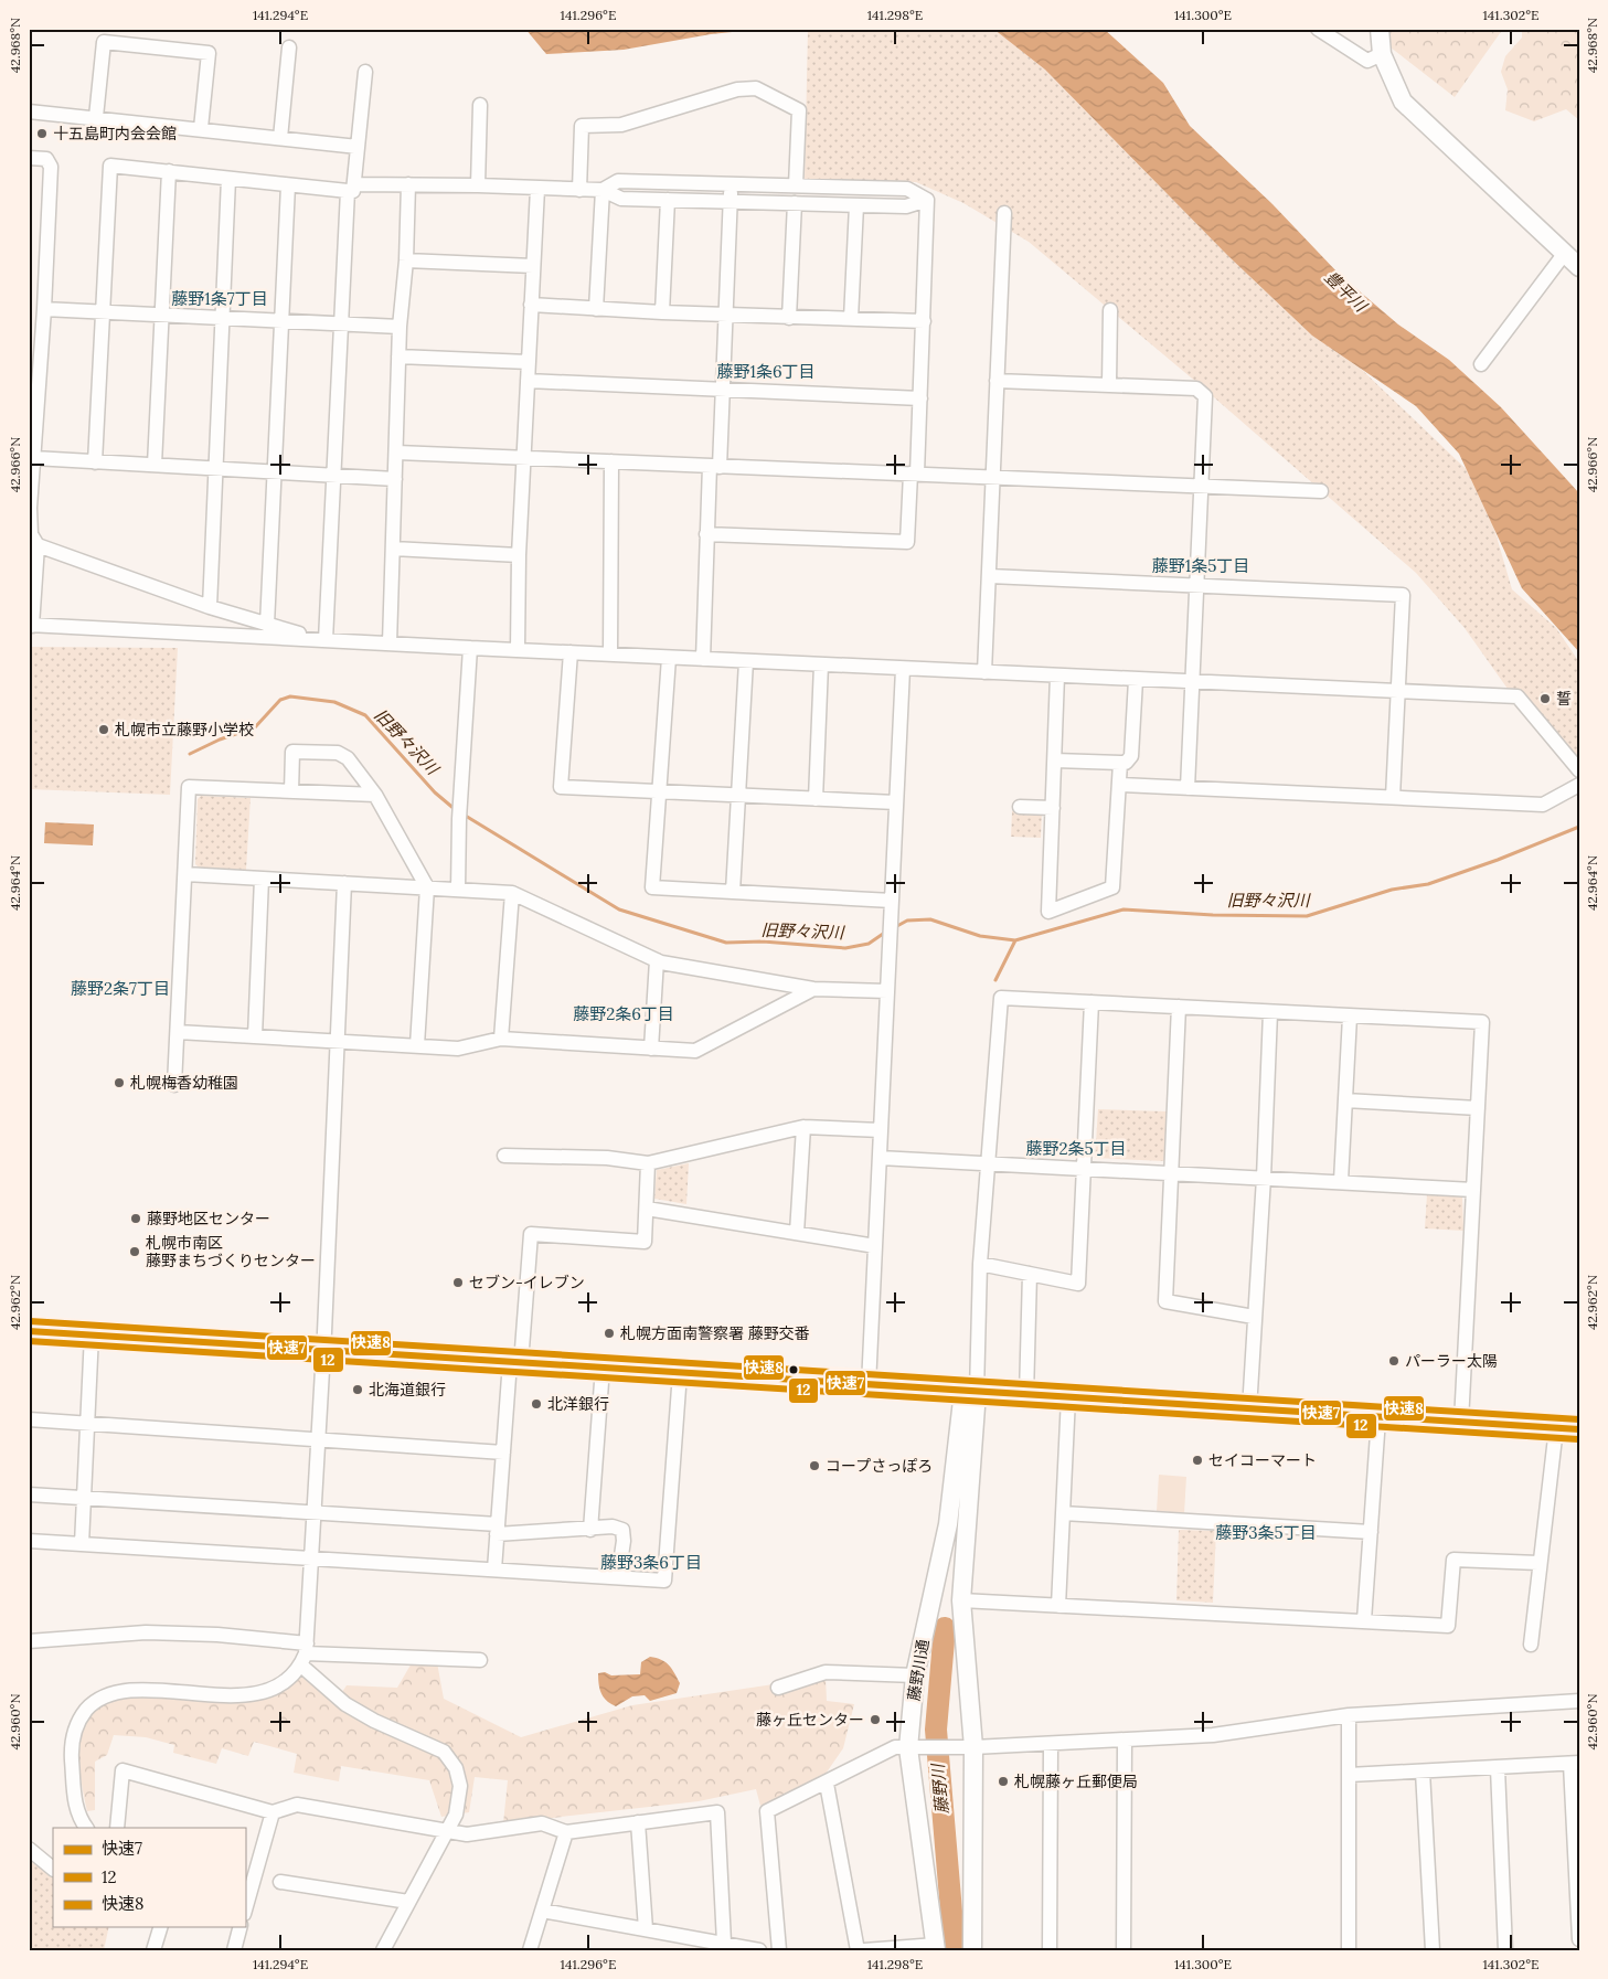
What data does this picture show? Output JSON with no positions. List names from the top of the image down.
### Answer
{
  "streets": {
    "street": ["藤野川通"]
  },
  "districts": [
    "藤野1条7丁目",
    "藤野1条6丁目",
    "藤野1条5丁目",
    "藤野2条7丁目",
    "藤野2条6丁目",
    "藤野2条5丁目",
    "藤野3条5丁目",
    "藤野3条6丁目"
  ],
  "water": ["豊平川", "旧野々沢川", "藤野川"],
  "places": [
    "十五島町内会会館",
    "誓",
    "札幌市立藤野小学校",
    "札幌梅香幼稚園",
    "藤野地区センター",
    "札幌市南区 藤野まちづくりセンター",
    "セブン-イレブン",
    "札幌方面南警察署 藤野交番",
    "パーラー太陽",
    "北海道銀行",
    "北洋銀行",
    "セイコーマート",
    "コープさっぽろ",
    "藤ヶ丘センター",
    "札幌藤ヶ丘郵便局"
  ],
  "lines": ["transit line 快速8", "transit line 快速7", "transit line 12"],
  "legend": ["快速7", "12", "快速8"],
  "coordinates": [
    "141.294°E",
    "141.296°E",
    "141.298°E",
    "141.300°E",
    "141.302°E",
    "42.968°N",
    "42.966°N",
    "42.964°N",
    "42.962°N",
    "42.960°N"
  ]
}
